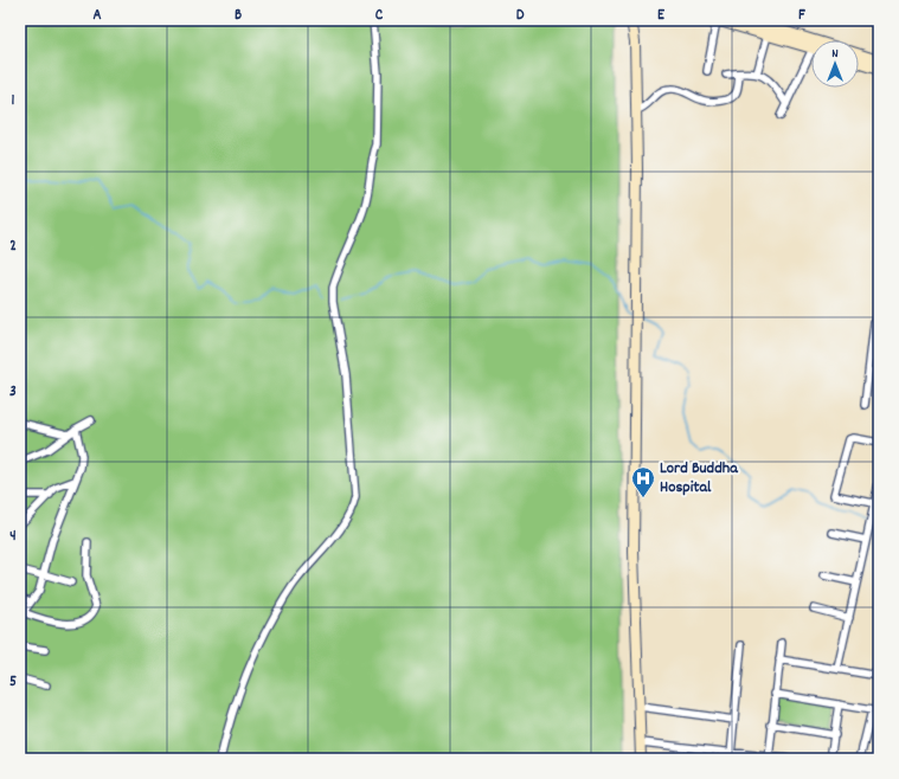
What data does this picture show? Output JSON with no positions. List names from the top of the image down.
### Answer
{
  "places": {
    "hospital": ["Lord Buddha Hospital"]
  },
  "north": "top",
  "grid": {
    "columns": [
      "A",
      "B",
      "C",
      "D",
      "E",
      "F"
    ],
    "rows": [
      "1",
      "2",
      "3",
      "4",
      "5"
    ]
  }
}
